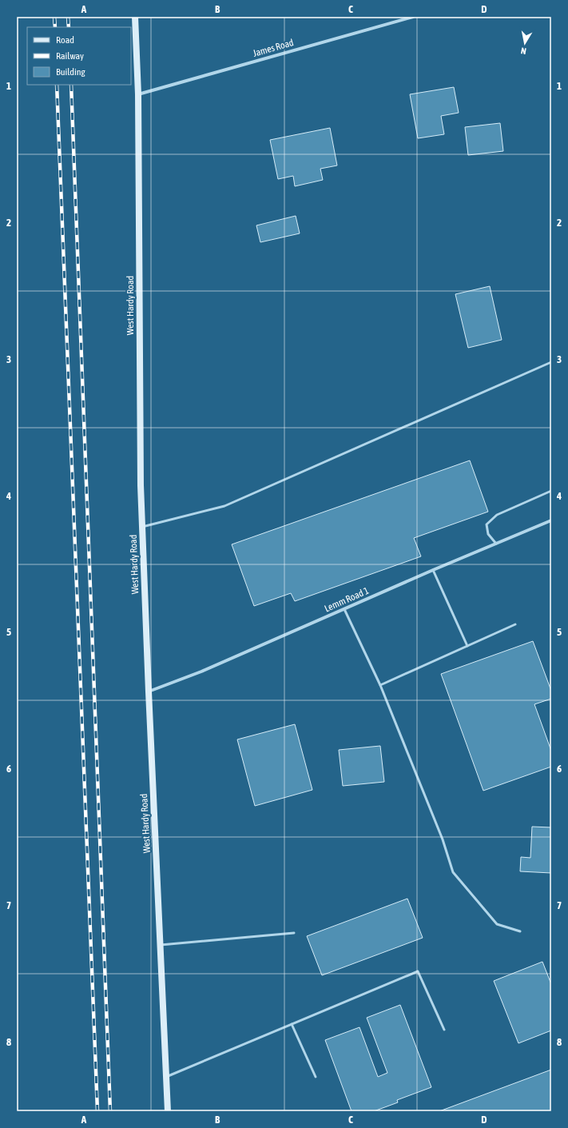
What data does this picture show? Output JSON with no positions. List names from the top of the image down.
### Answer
{
  "streets": {
    "main road": ["West Hardy Road"],
    "street": ["James Road", "Lemm Road 1"]
  },
  "crossings": [
    ["James Road", "West Hardy Road"],
    ["West Hardy Road", "Lemm Road 1"]
  ],
  "legend": ["Road", "Railway", "Building"],
  "north": "bottom",
  "grid": {
    "columns": [
      "A",
      "B",
      "C",
      "D"
    ],
    "rows": [
      "1",
      "2",
      "3",
      "4",
      "5",
      "6",
      "7",
      "8"
    ]
  }
}
